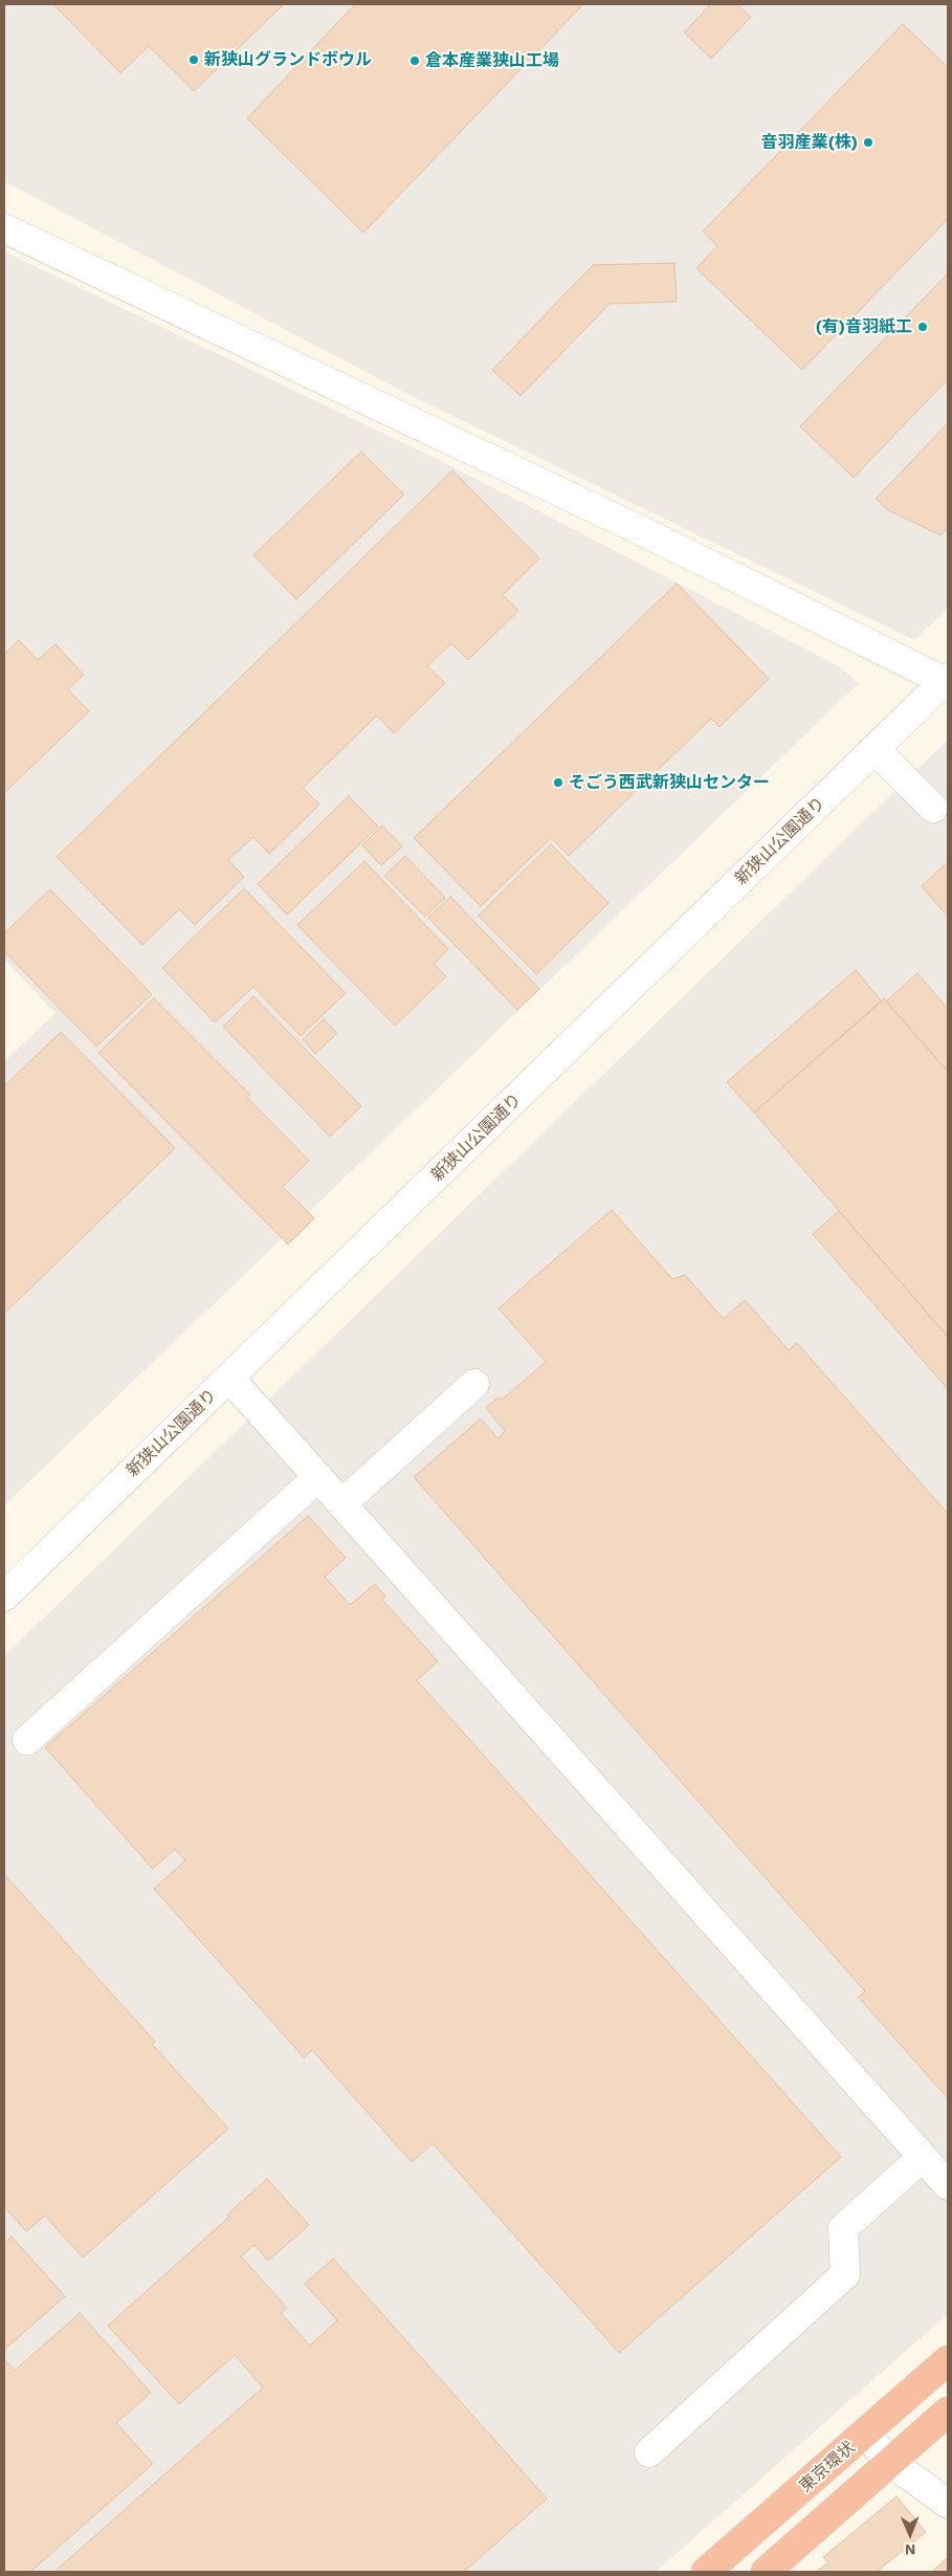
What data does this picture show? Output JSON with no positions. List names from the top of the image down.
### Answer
{
  "streets": {
    "highway": ["東京環状"],
    "street": ["新狭山公園通り"]
  },
  "places": [
    "新狭山グランドボウル",
    "倉本産業狭山工場",
    "音羽産業(株)",
    "(有)音羽紙工",
    "そごう西武新狭山センター"
  ],
  "north": "bottom"
}
